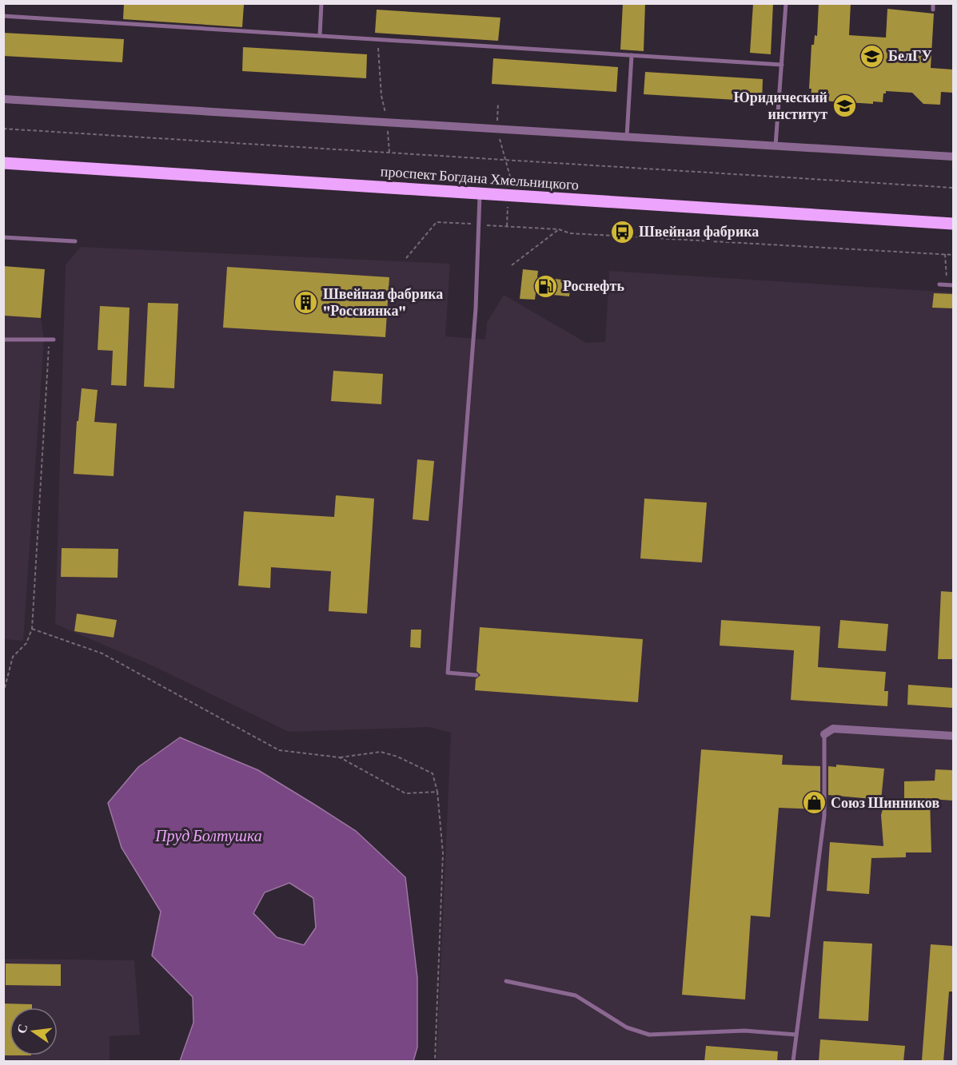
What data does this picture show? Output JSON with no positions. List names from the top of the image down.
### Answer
{
  "streets": {
    "main road": ["проспект Богдана Хмельницкого"]
  },
  "water": ["Пруд Болтушка"],
  "places": {
    "school or university": ["БелГУ", "Юридический институт"],
    "bus stop": ["Швейная фабрика"],
    "fuel station": ["Роснефть"],
    "building": ["Швейная фабрика \"Россиянка\""],
    "shop": ["Союз Шинников"]
  },
  "north": "left"
}
